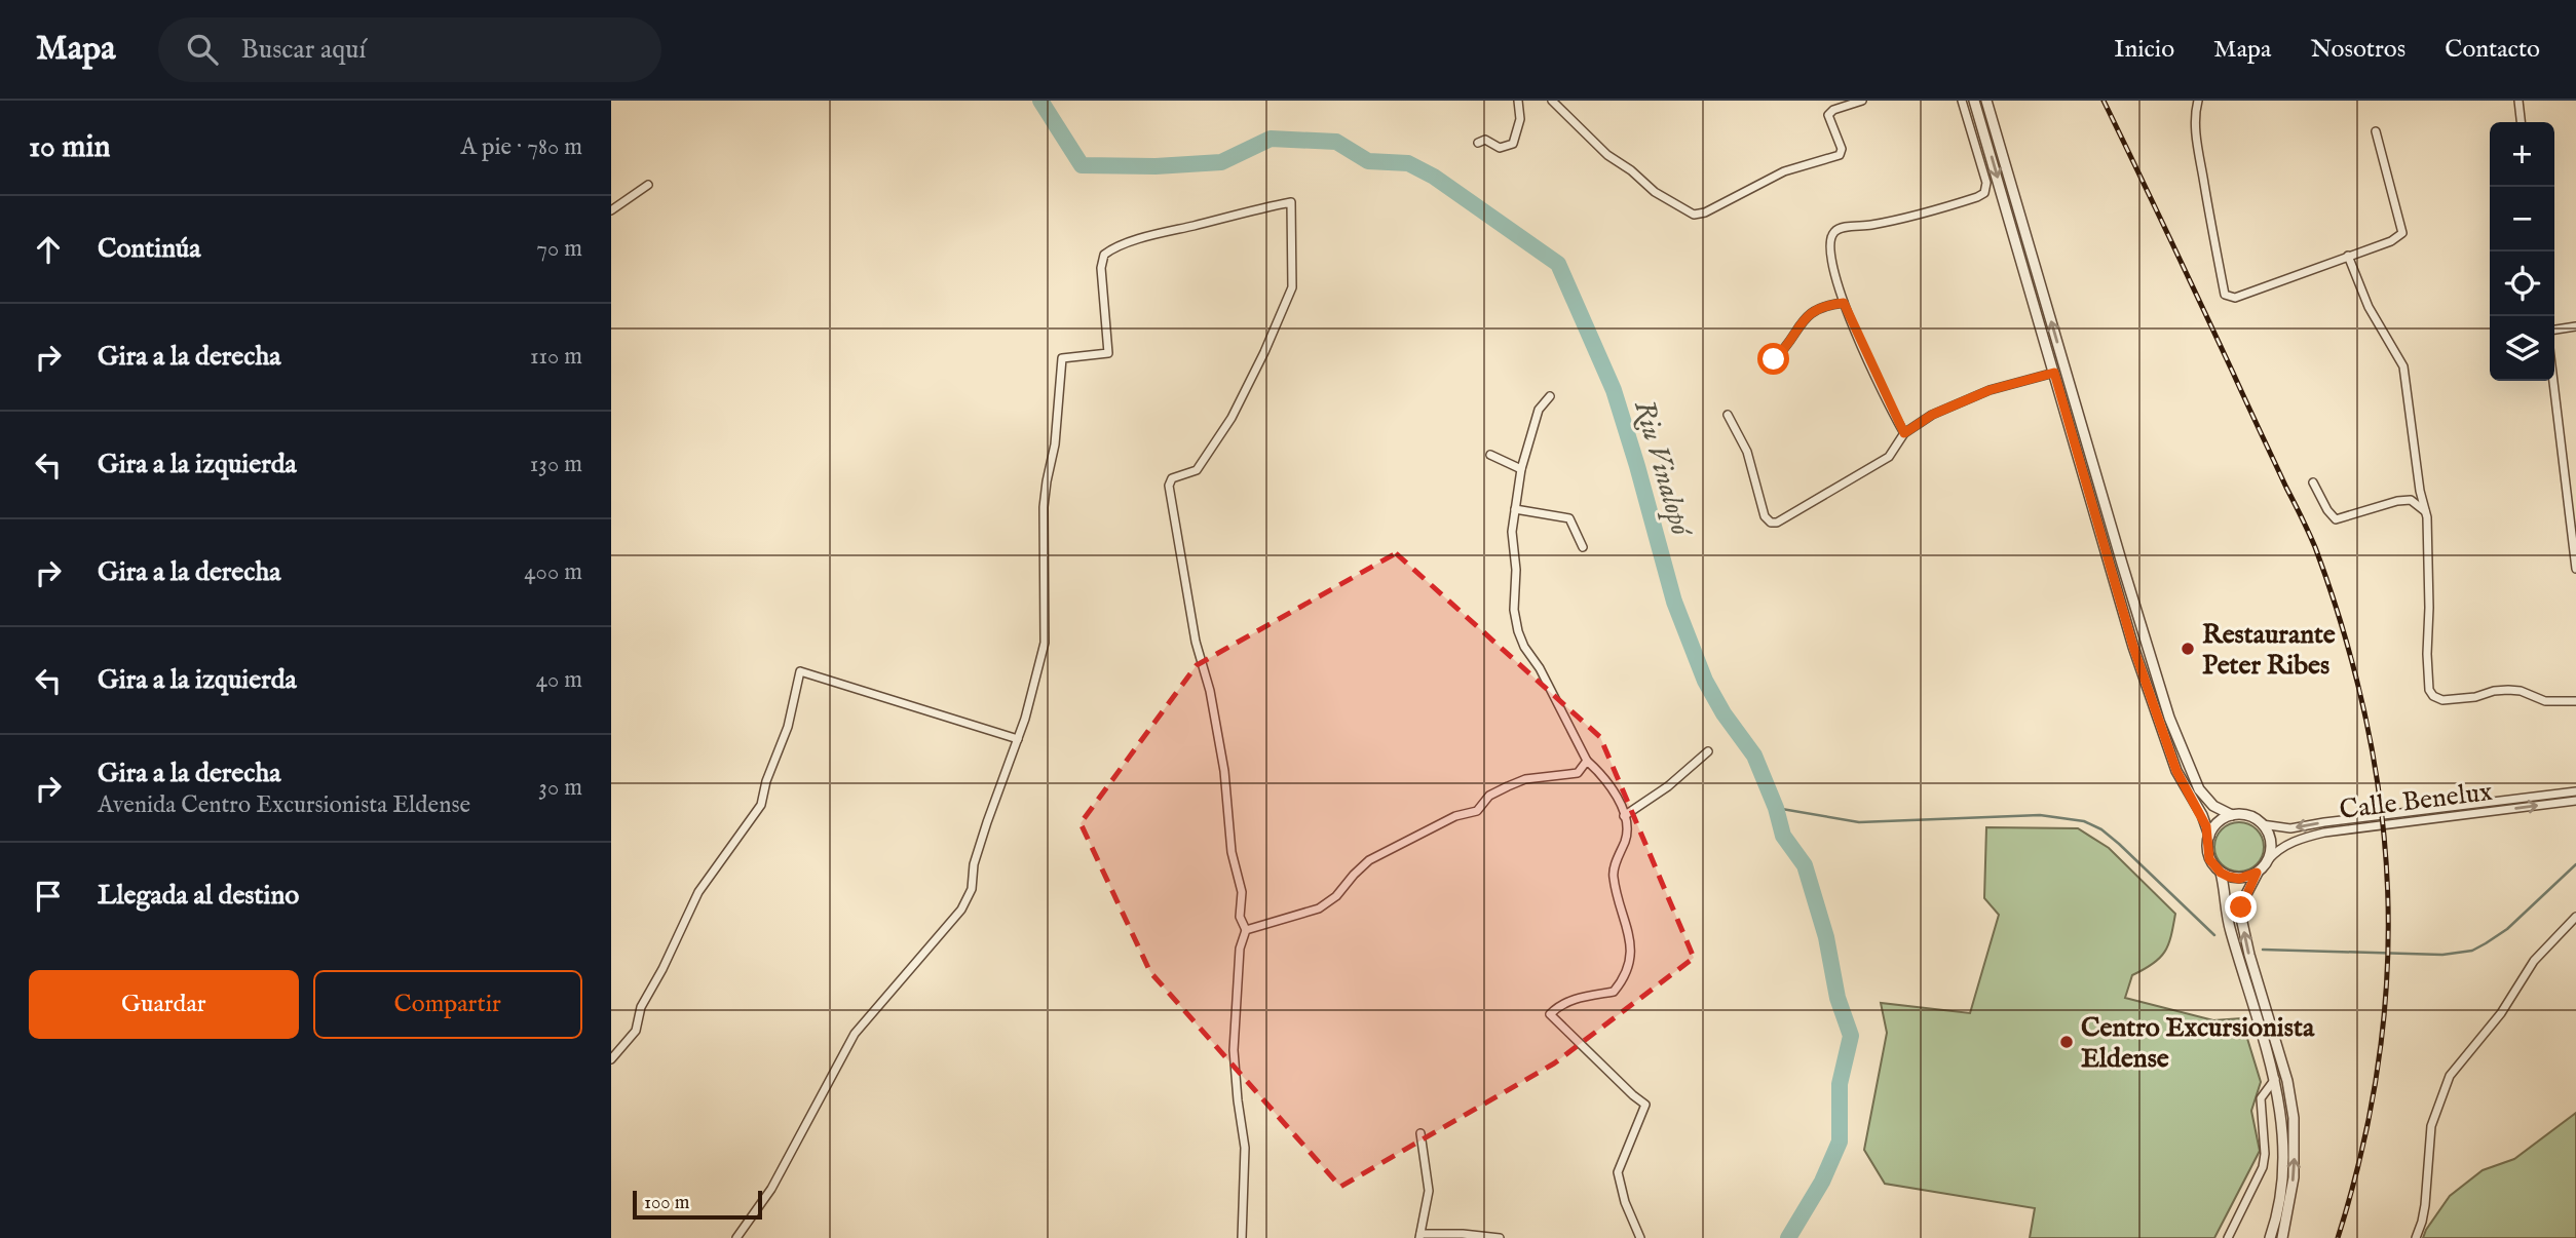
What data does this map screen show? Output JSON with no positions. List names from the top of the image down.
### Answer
{
  "streets": {
    "street": ["Calle Benelux"]
  },
  "water": ["Riu Vinalopó"],
  "places": ["Restaurante Peter Ribes", "Centro Excursionista Eldense"],
  "scale_bar": "100 m",
  "page": {
    "header": "Mapa",
    "search": "Buscar aquí",
    "nav": [
      "Inicio",
      "Mapa",
      "Nosotros",
      "Contacto"
    ],
    "heading": ["10 min", "A pie · 780 m"],
    "map_buttons": ["+", "−"],
    "list": [
      ["Continúa", "70 m"],
      ["Gira a la derecha", "110 m"],
      ["Gira a la izquierda", "130 m"],
      ["Gira a la derecha", "400 m"],
      ["Gira a la izquierda", "40 m"],
      ["Gira a la derecha", "Avenida Centro Excursionista Eldense", "30 m"],
      "Llegada al destino"
    ],
    "buttons": ["Guardar", "Compartir"],
    "scale": "100 m"
  }
}
